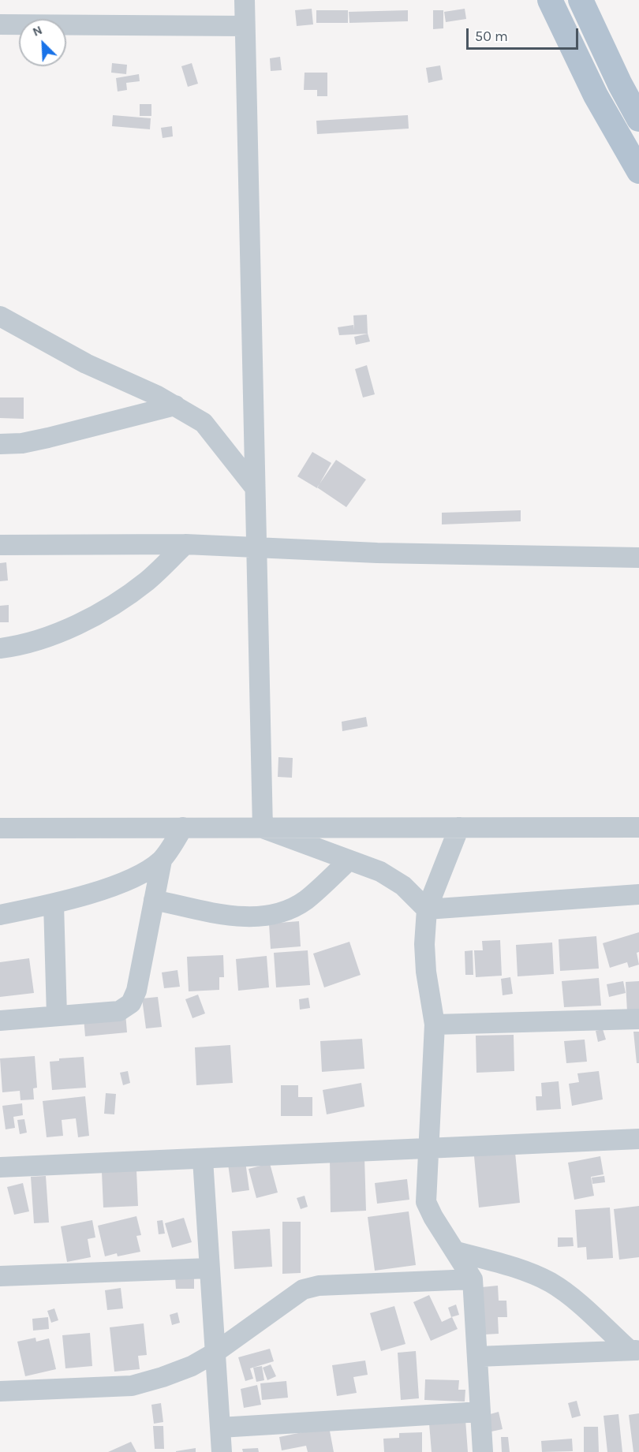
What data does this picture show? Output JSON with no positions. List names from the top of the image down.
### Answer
{
  "scale_bar": "50 m",
  "north": "top left"
}
